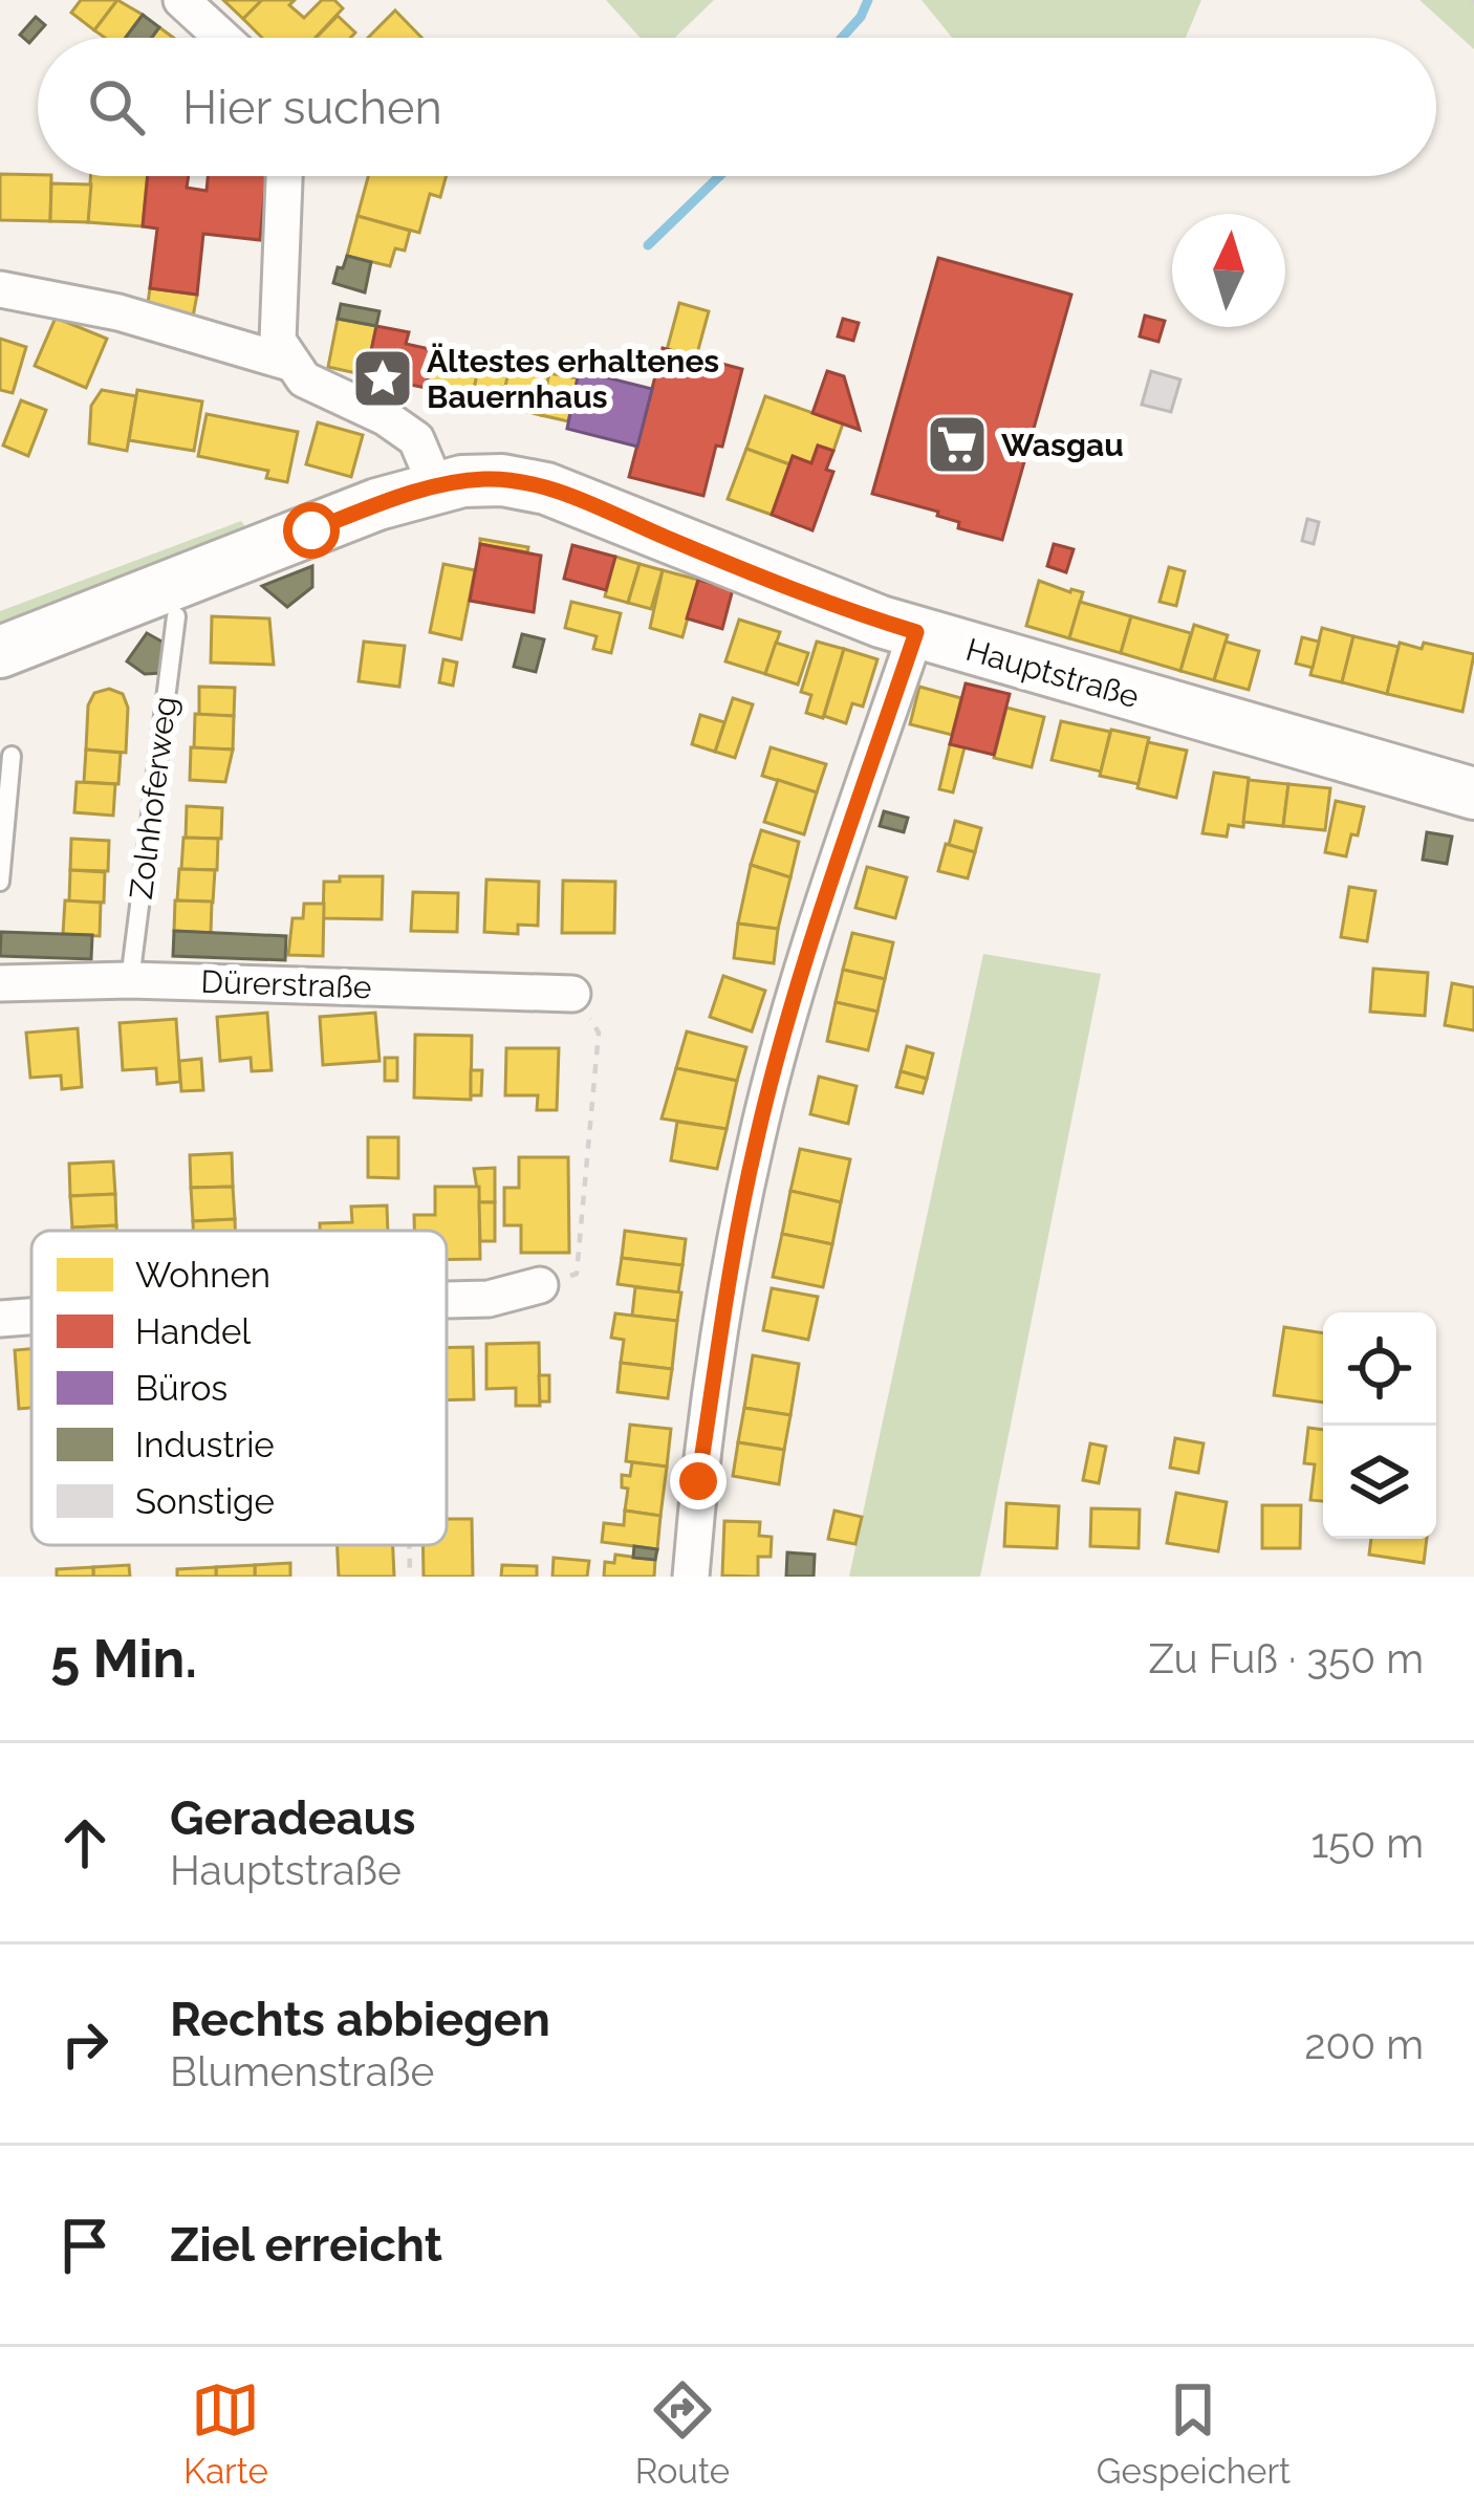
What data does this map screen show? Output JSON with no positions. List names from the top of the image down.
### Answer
{
  "streets": {
    "main road": ["Hauptstraße"],
    "street": ["Dürerstraße"],
    "lane": ["Zolnhoferweg"]
  },
  "crossings": [
    ["Zolnhoferweg", "Dürerstraße"]
  ],
  "places": {
    "place": ["Ältestes erhaltenes Bauernhaus"],
    "supermarket": ["Wasgau"]
  },
  "legend": [
    "Wohnen",
    "Handel",
    "Büros",
    "Industrie",
    "Sonstige"
  ],
  "north": "top",
  "page": {
    "search": "Hier suchen",
    "heading": ["5 Min.", "Zu Fuß · 350 m"],
    "list": [
      ["Geradeaus", "Hauptstraße", "150 m"],
      ["Rechts abbiegen", "Blumenstraße", "200 m"],
      "Ziel erreicht"
    ],
    "nav": ["Karte", "Route", "Gespeichert"]
  }
}
